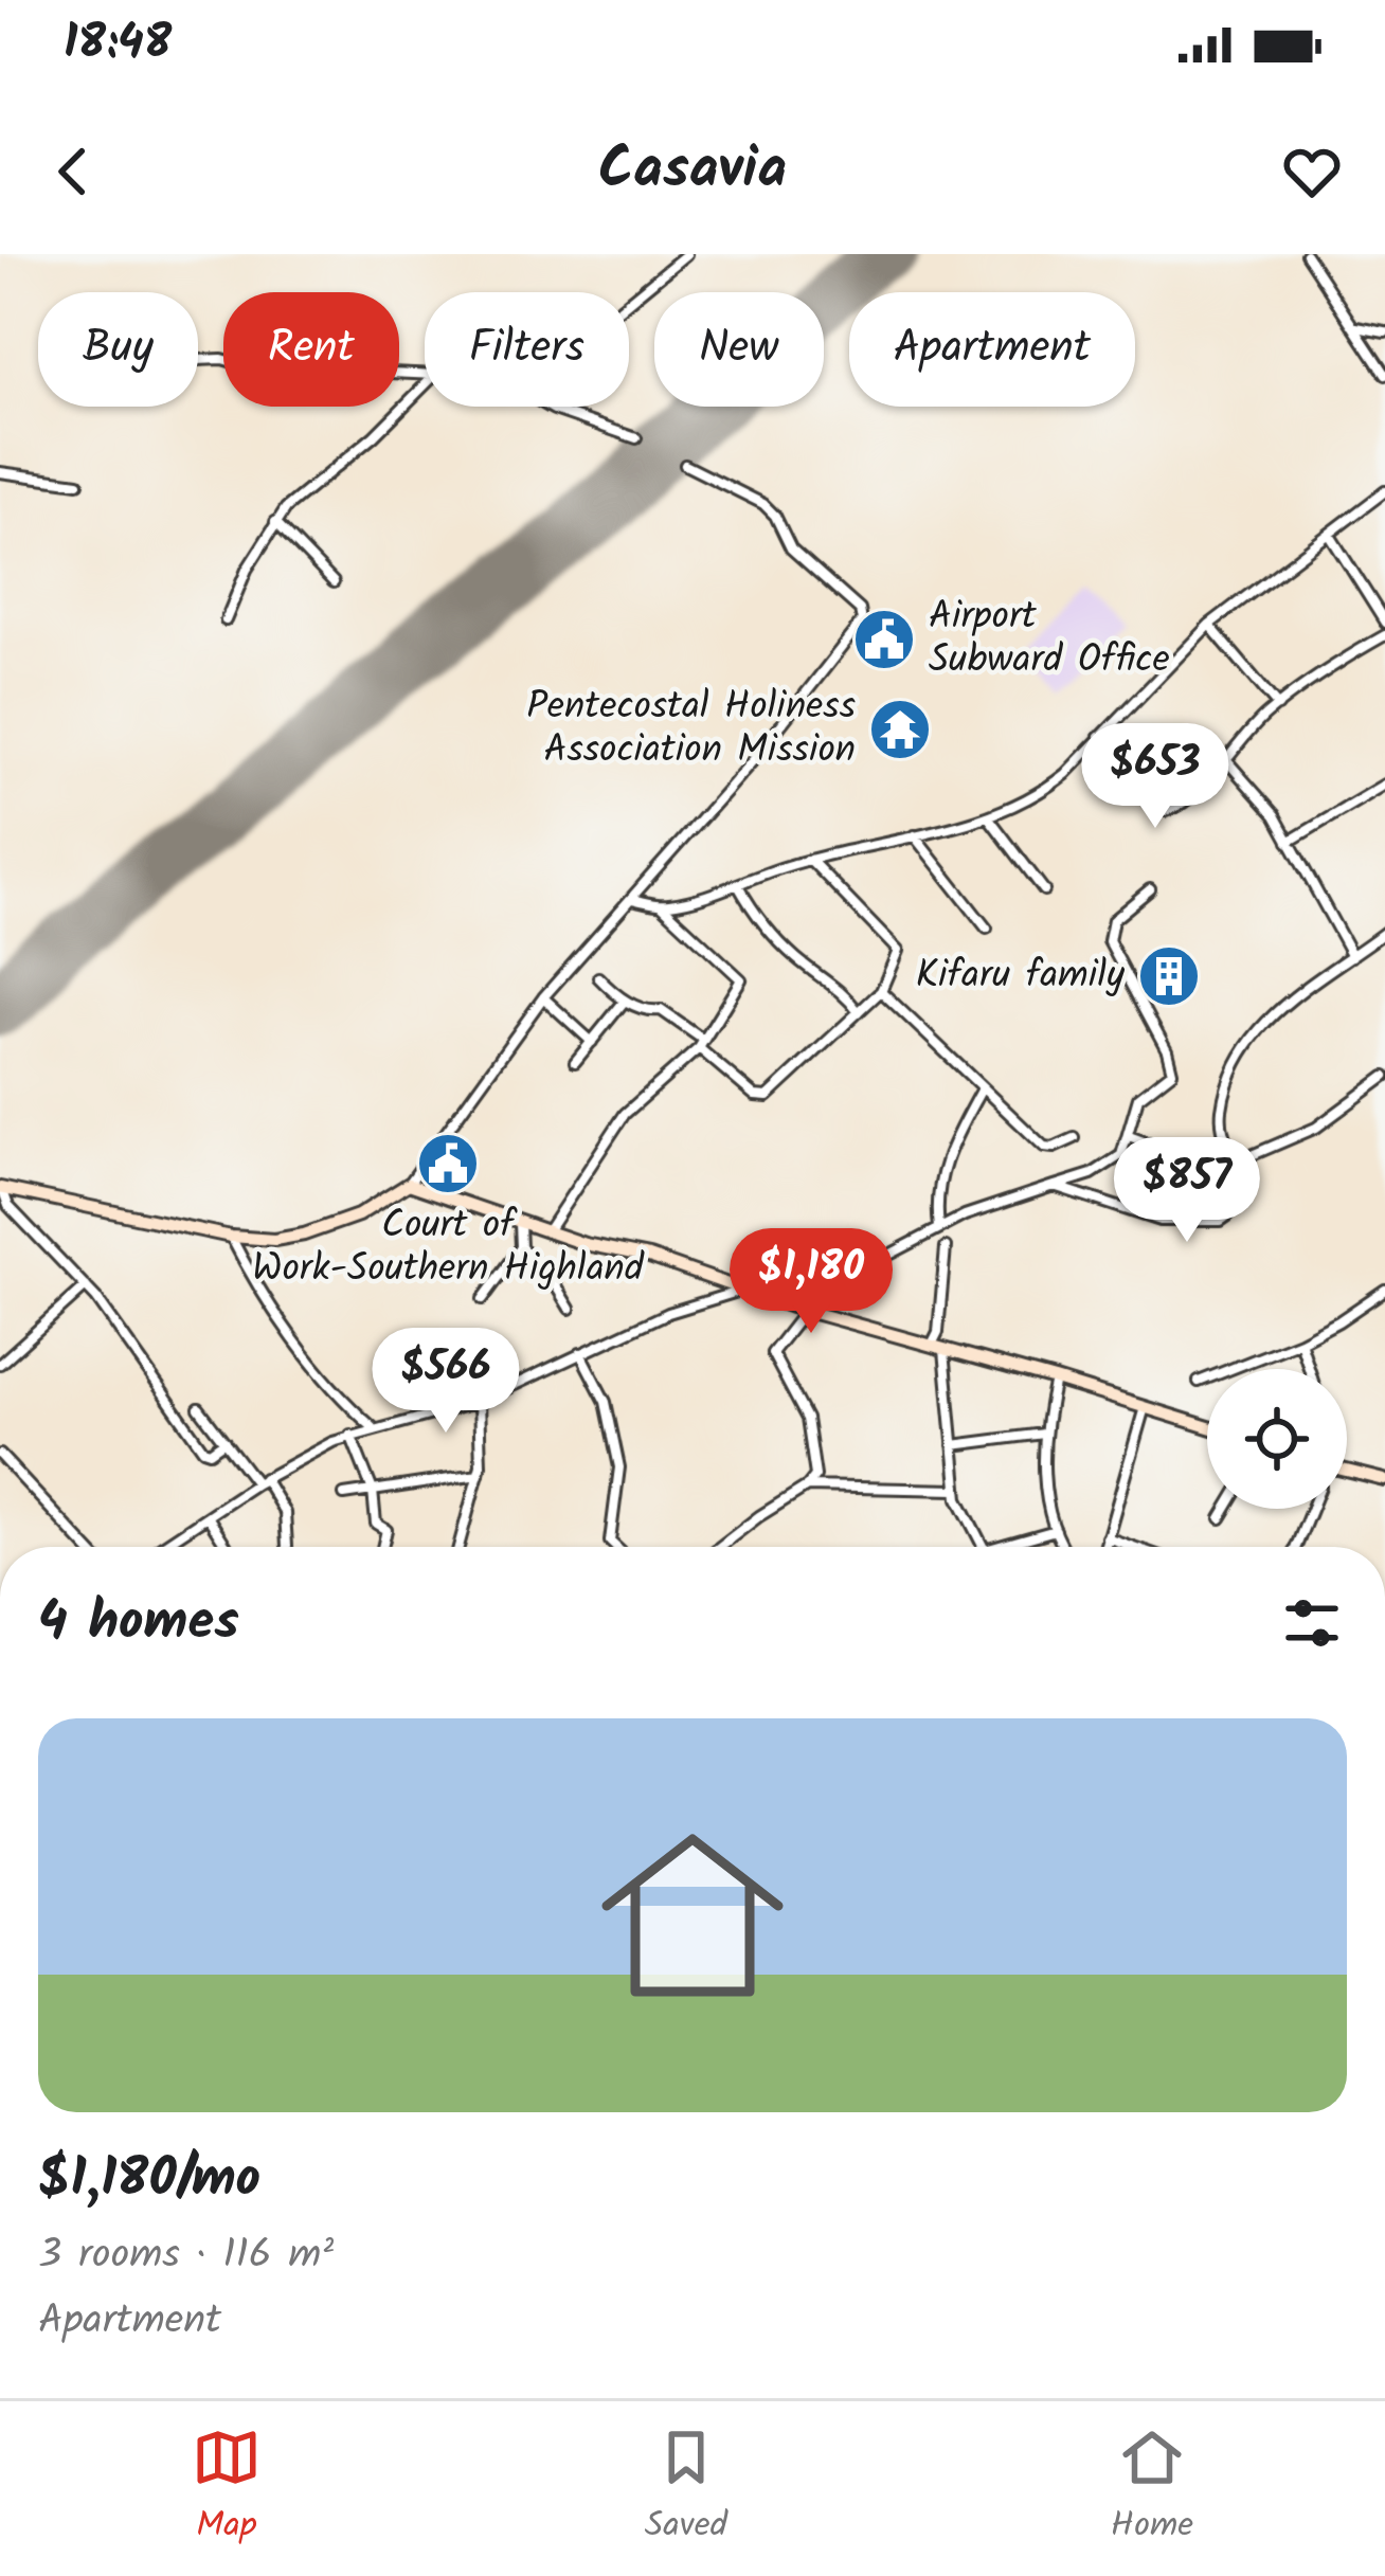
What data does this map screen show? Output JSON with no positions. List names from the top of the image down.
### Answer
{
  "places": {
    "public building": ["Airport Subward Office", "Court of Work-Southern Highland"],
    "temple": ["Pentecostal Holiness Association Mission"],
    "building": ["Kifaru family"]
  },
  "page": {
    "status": "18:48",
    "header": "Casavia",
    "chip": [
      "Buy",
      "Rent",
      "Filters",
      "New",
      "Apartment"
    ],
    "price": [
      "$653",
      "$857",
      "$1,180",
      "$566"
    ],
    "heading": "4 homes",
    "list": [
      {
        "name": "$1,180/mo",
        "note": "3 rooms · 116 m² · Apartment"
      }
    ],
    "tabs": ["Map", "Saved", "Home"]
  }
}
